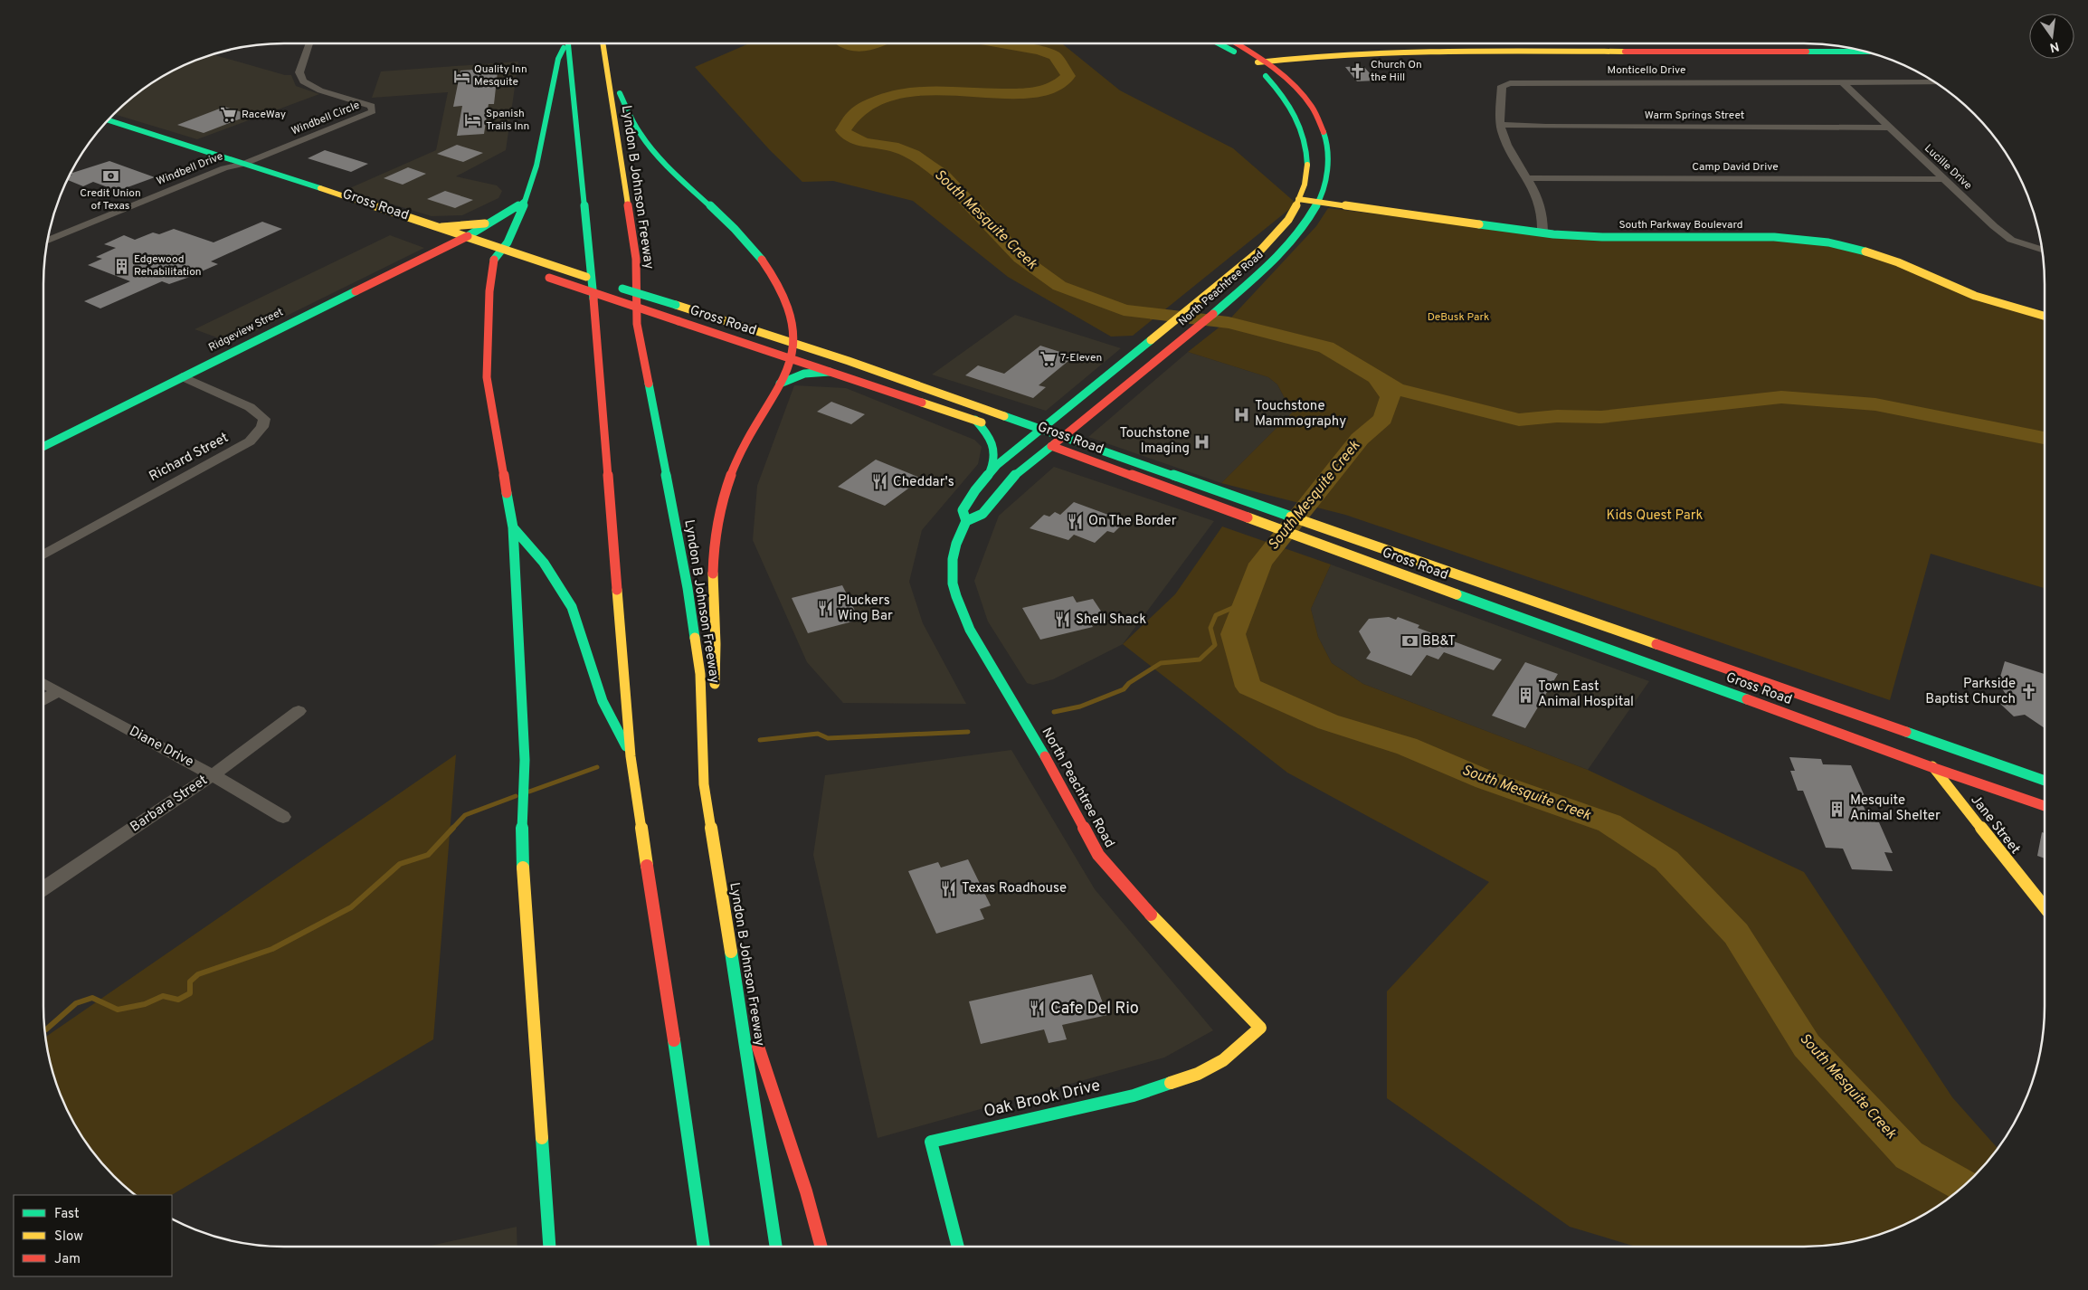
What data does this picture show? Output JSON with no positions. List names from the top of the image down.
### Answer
{
  "streets": {
    "main road": [
      "Lyndon B Johnson Freeway",
      "Gross Road",
      "South Parkway Boulevard",
      "North Peachtree Road",
      "Ridgeview Street",
      "Jane Street",
      "Oak Brook Drive"
    ],
    "street": [
      "Monticello Drive",
      "Warm Springs Street",
      "Windbell Circle",
      "Camp David Drive",
      "Lucille Drive",
      "Windbell Drive",
      "Richard Street",
      "Diane Drive",
      "Barbara Street"
    ]
  },
  "crossings": [
    ["Monticello Drive", "Warm Springs Street"],
    ["Monticello Drive", "Camp David Drive"],
    ["Monticello Drive", "Lucille Drive"],
    ["Monticello Drive", "South Parkway Boulevard"],
    ["Warm Springs Street", "Lucille Drive"],
    ["Windbell Circle", "Windbell Drive"],
    ["Windbell Circle", "Gross Road"],
    ["Camp David Drive", "Lucille Drive"],
    ["Windbell Drive", "Gross Road"],
    ["Gross Road", "North Peachtree Road"],
    ["Gross Road", "Ridgeview Street"],
    ["Gross Road", "Jane Street"],
    ["South Parkway Boulevard", "North Peachtree Road"],
    ["North Peachtree Road", "Oak Brook Drive"],
    ["Ridgeview Street", "Richard Street"],
    ["Diane Drive", "Barbara Street"]
  ],
  "water": ["South Mesquite Creek"],
  "parks": ["DeBusk Park", "Kids Quest Park"],
  "places": {
    "church": ["Church On the Hill", "Parkside Baptist Church"],
    "hotel": ["Quality Inn Mesquite", "Spanish Trails Inn"],
    "supermarket": ["RaceWay", "7-Eleven"],
    "bank": ["Credit Union of Texas", "BB&T"],
    "building": ["Edgewood Rehabilitation", "Town East Animal Hospital", "Mesquite Animal Shelter"],
    "hospital": ["Touchstone Mammography", "Touchstone Imaging"],
    "restaurant": [
      "Cheddar's",
      "On The Border",
      "Pluckers Wing Bar",
      "Shell Shack",
      "Texas Roadhouse",
      "Cafe Del Rio"
    ]
  },
  "legend": ["Fast", "Slow", "Jam"],
  "north": "bottom"
}
